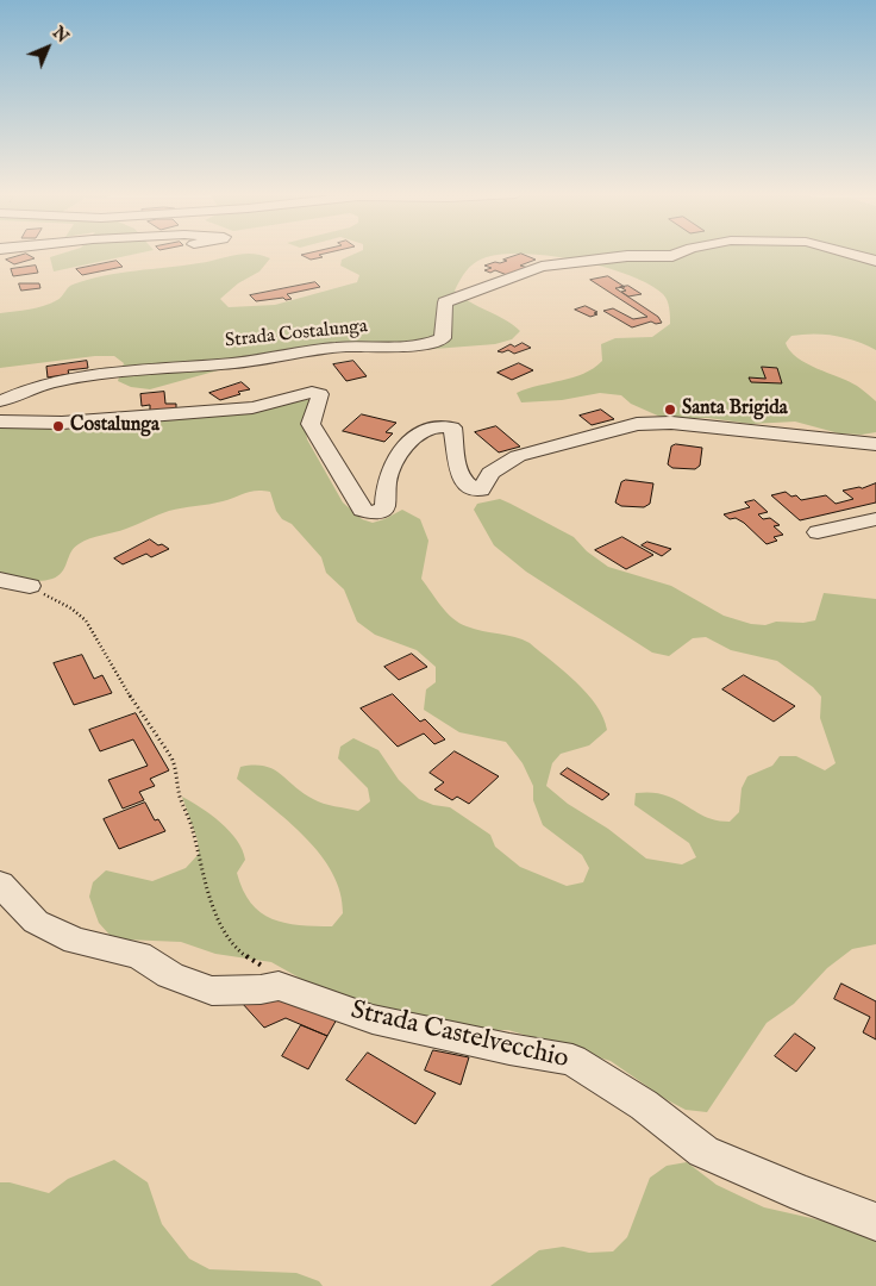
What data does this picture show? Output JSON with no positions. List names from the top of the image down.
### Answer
{
  "streets": {
    "street": ["Strada Costalunga", "Strada Castelvecchio"]
  },
  "places": ["Santa Brigida", "Costalunga"],
  "north": "top right"
}
